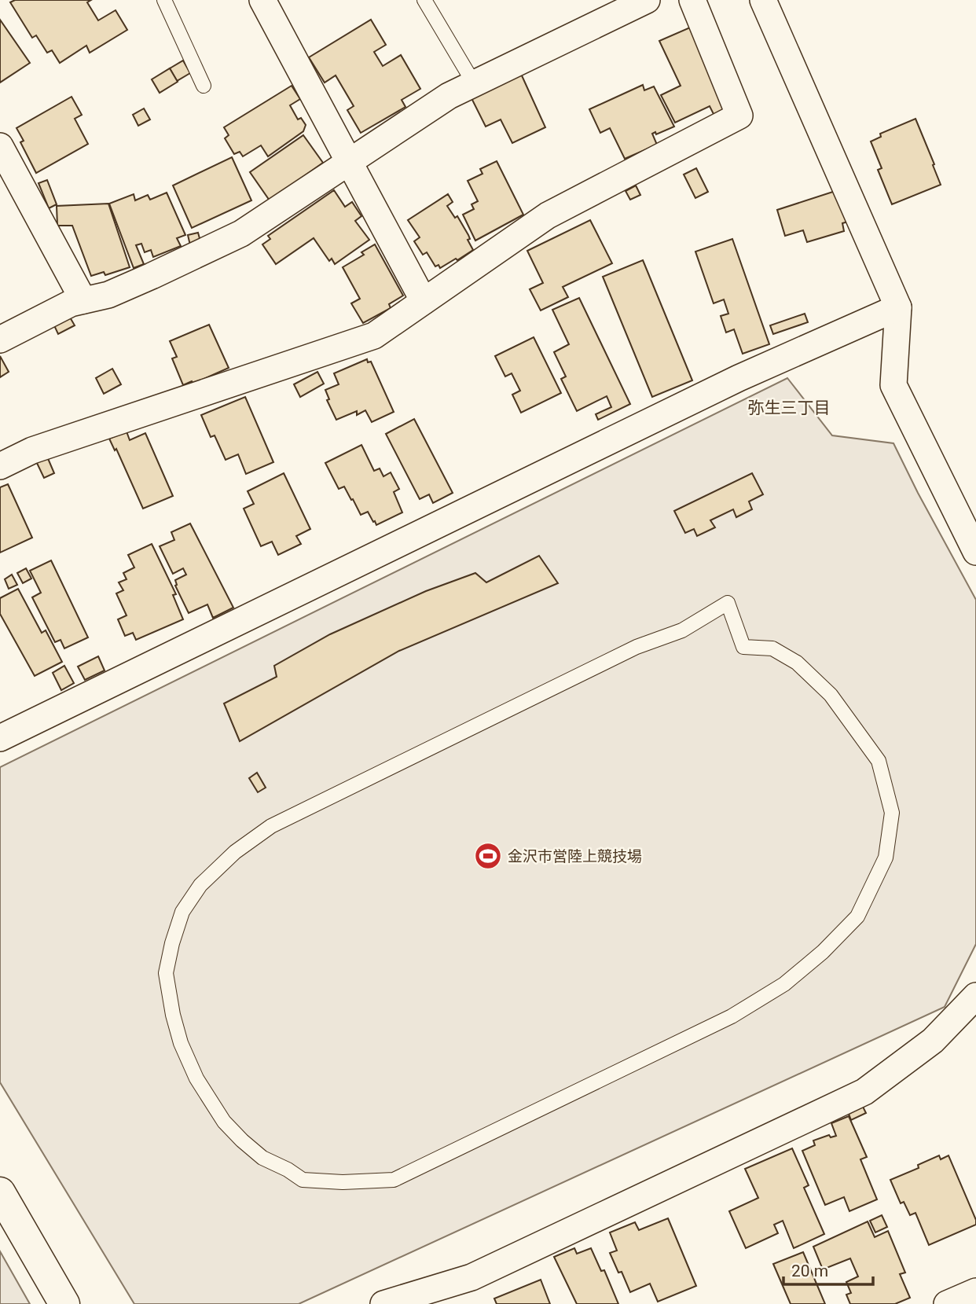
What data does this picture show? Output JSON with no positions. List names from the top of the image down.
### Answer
{
  "districts": ["弥生三丁目"],
  "places": {
    "sports": ["金沢市営陸上競技場"]
  },
  "scale_bar": "20 m"
}
